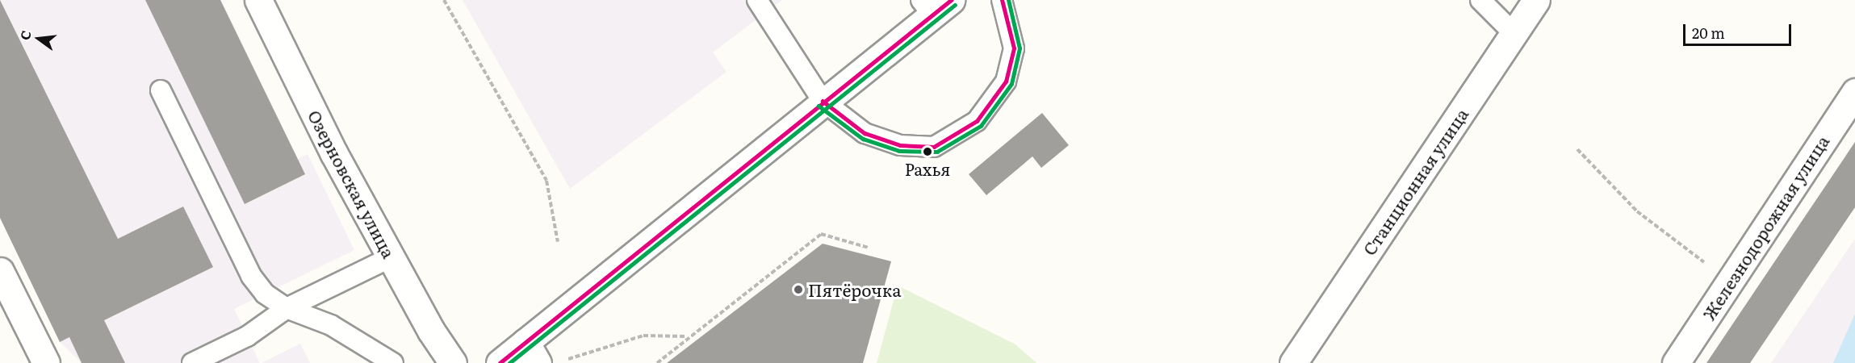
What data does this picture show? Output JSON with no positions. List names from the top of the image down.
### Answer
{
  "streets": {
    "street": ["Станционная улица", "Озерновская улица", "Железнодорожная улица"]
  },
  "places": ["Рахья", "Пятёрочка"],
  "scale_bar": "20 m",
  "north": "left"
}
